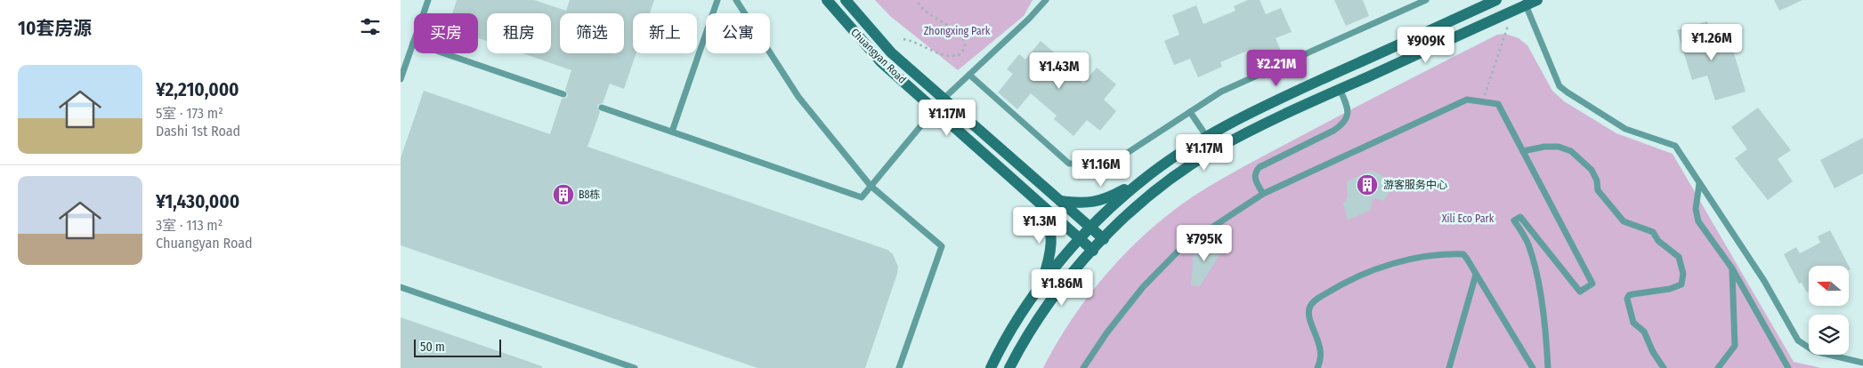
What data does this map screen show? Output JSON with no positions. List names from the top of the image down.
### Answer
{
  "streets": {
    "main road": ["Chuangyan Road"]
  },
  "parks": ["Zhongxing Park", "Xili Eco Park"],
  "places": {
    "building": ["游客服务中心", "B8栋"]
  },
  "scale_bar": "50 m",
  "north": "left",
  "page": {
    "heading": "10套房源",
    "chip": [
      "买房",
      "租房",
      "筛选",
      "新上",
      "公寓"
    ],
    "price": [
      "¥1.26M",
      "¥909K",
      "¥2.21M",
      "¥1.43M",
      "¥1.17M",
      "¥1.17M",
      "¥1.16M",
      "¥1.3M",
      "¥795K",
      "¥1.86M"
    ],
    "list": [
      {
        "name": "¥2,210,000",
        "note": "5室 · 173 m² · Dashi 1st Road"
      },
      {
        "name": "¥1,430,000",
        "note": "3室 · 113 m² · Chuangyan Road"
      }
    ],
    "scale": "50 m"
  }
}
